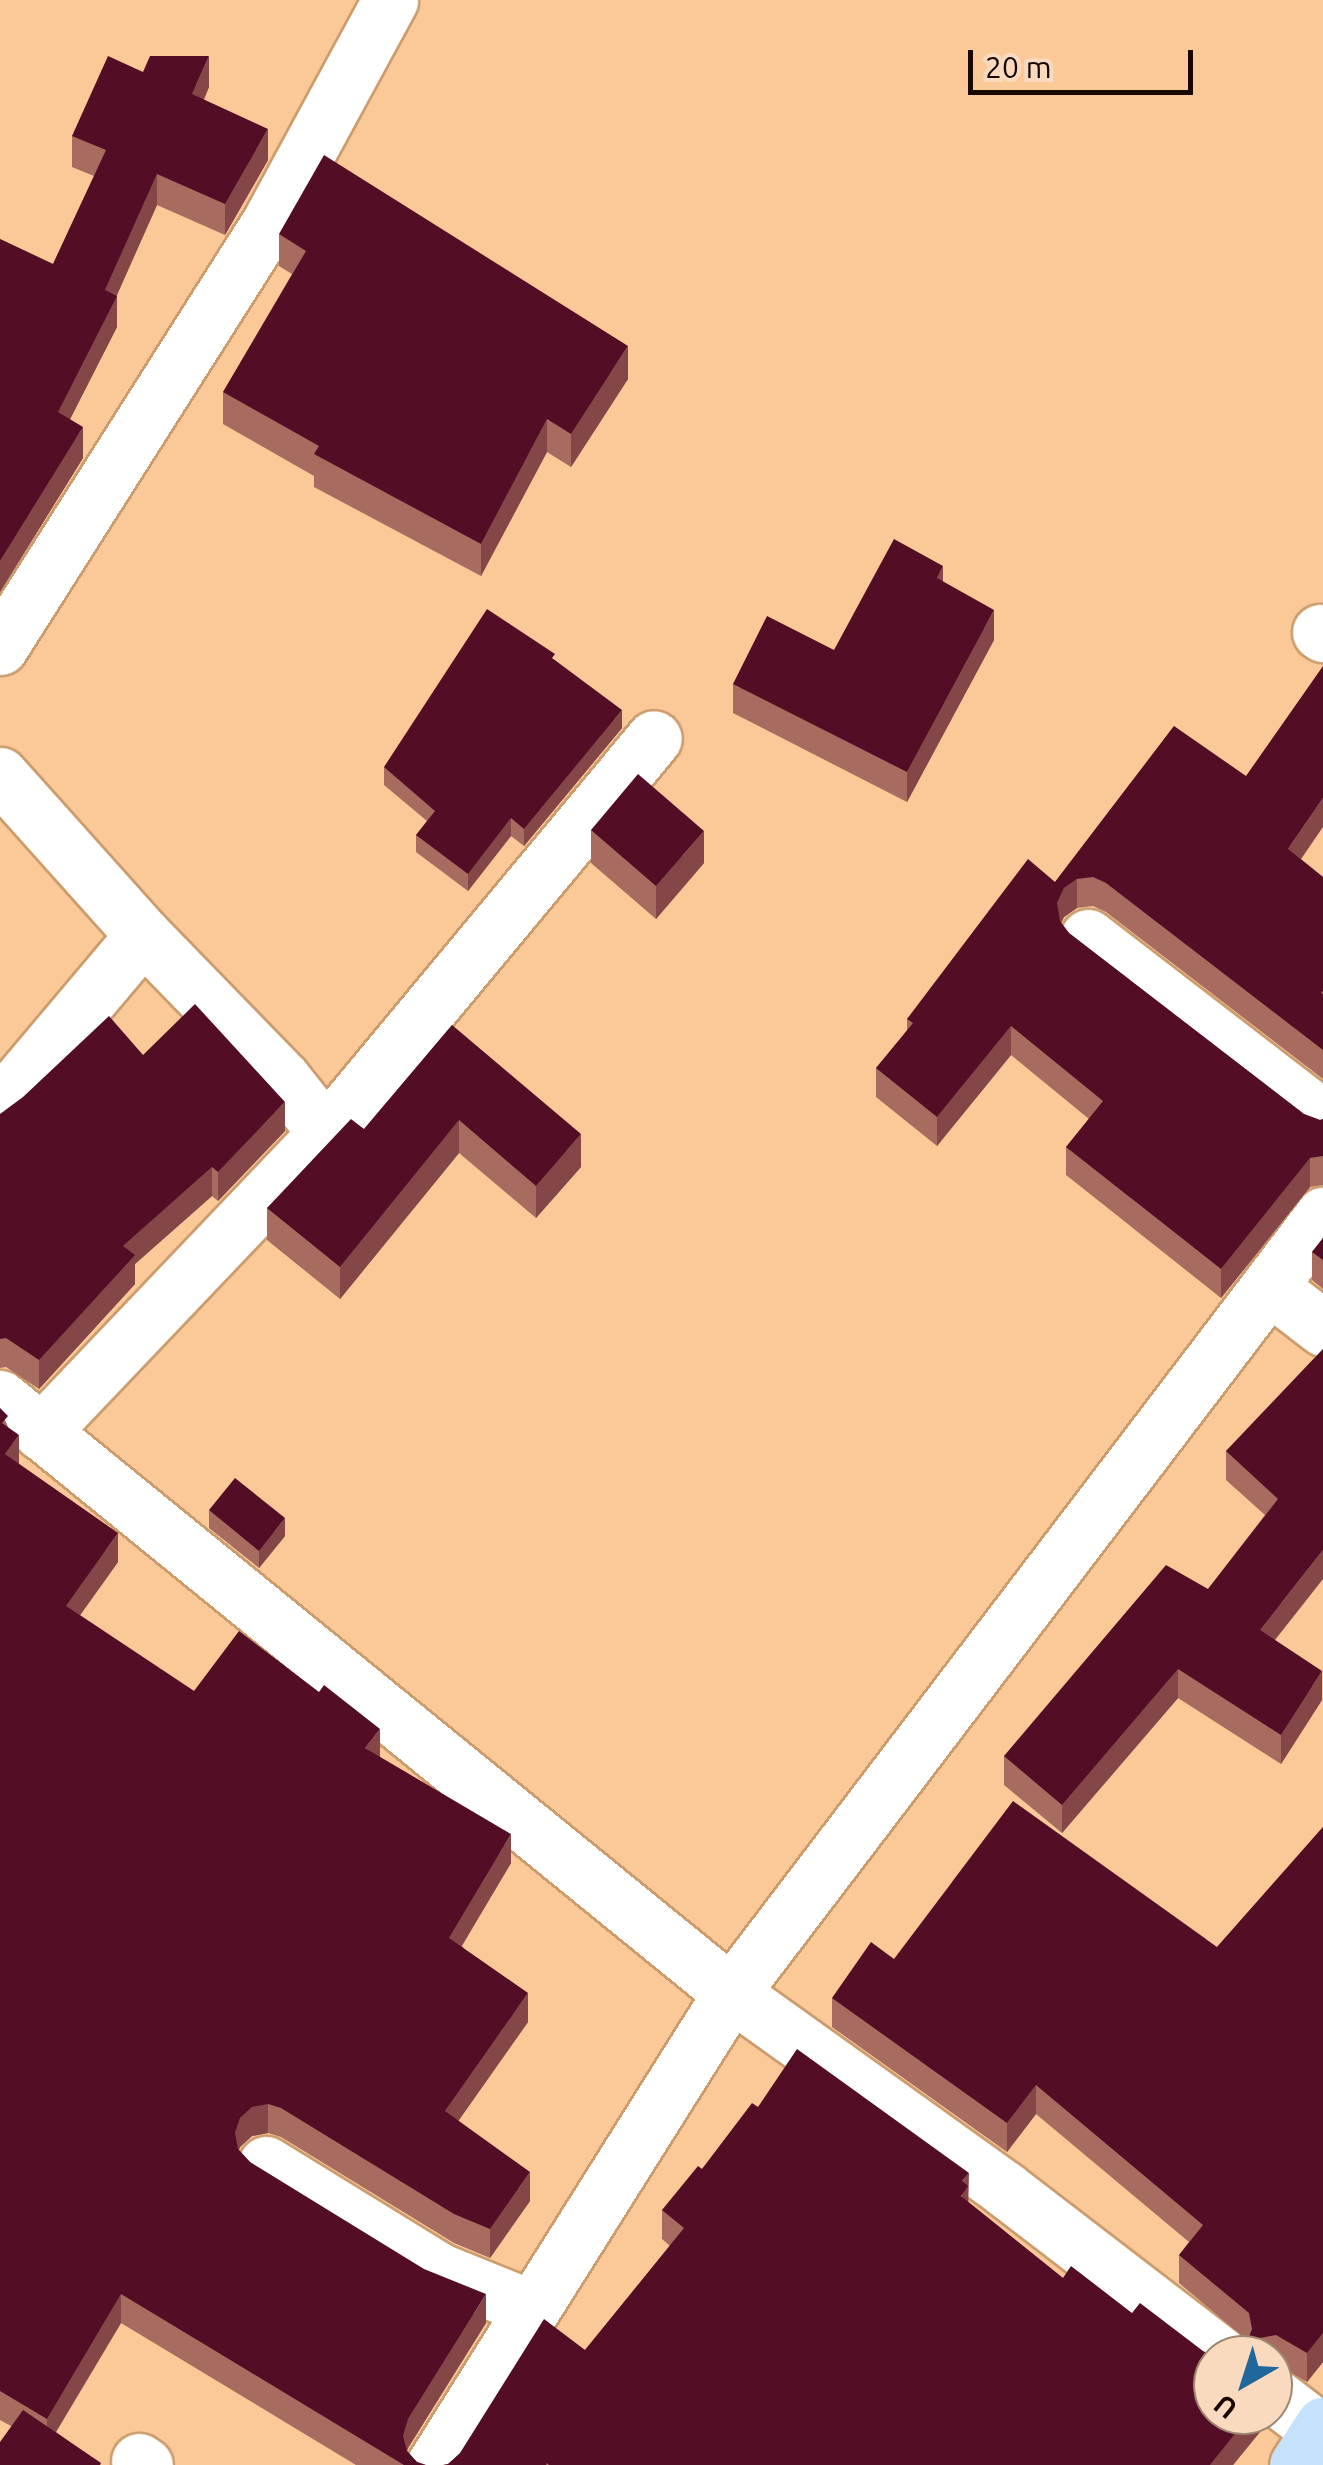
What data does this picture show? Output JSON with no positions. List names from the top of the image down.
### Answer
{
  "scale_bar": "20 m",
  "north": "bottom left"
}
